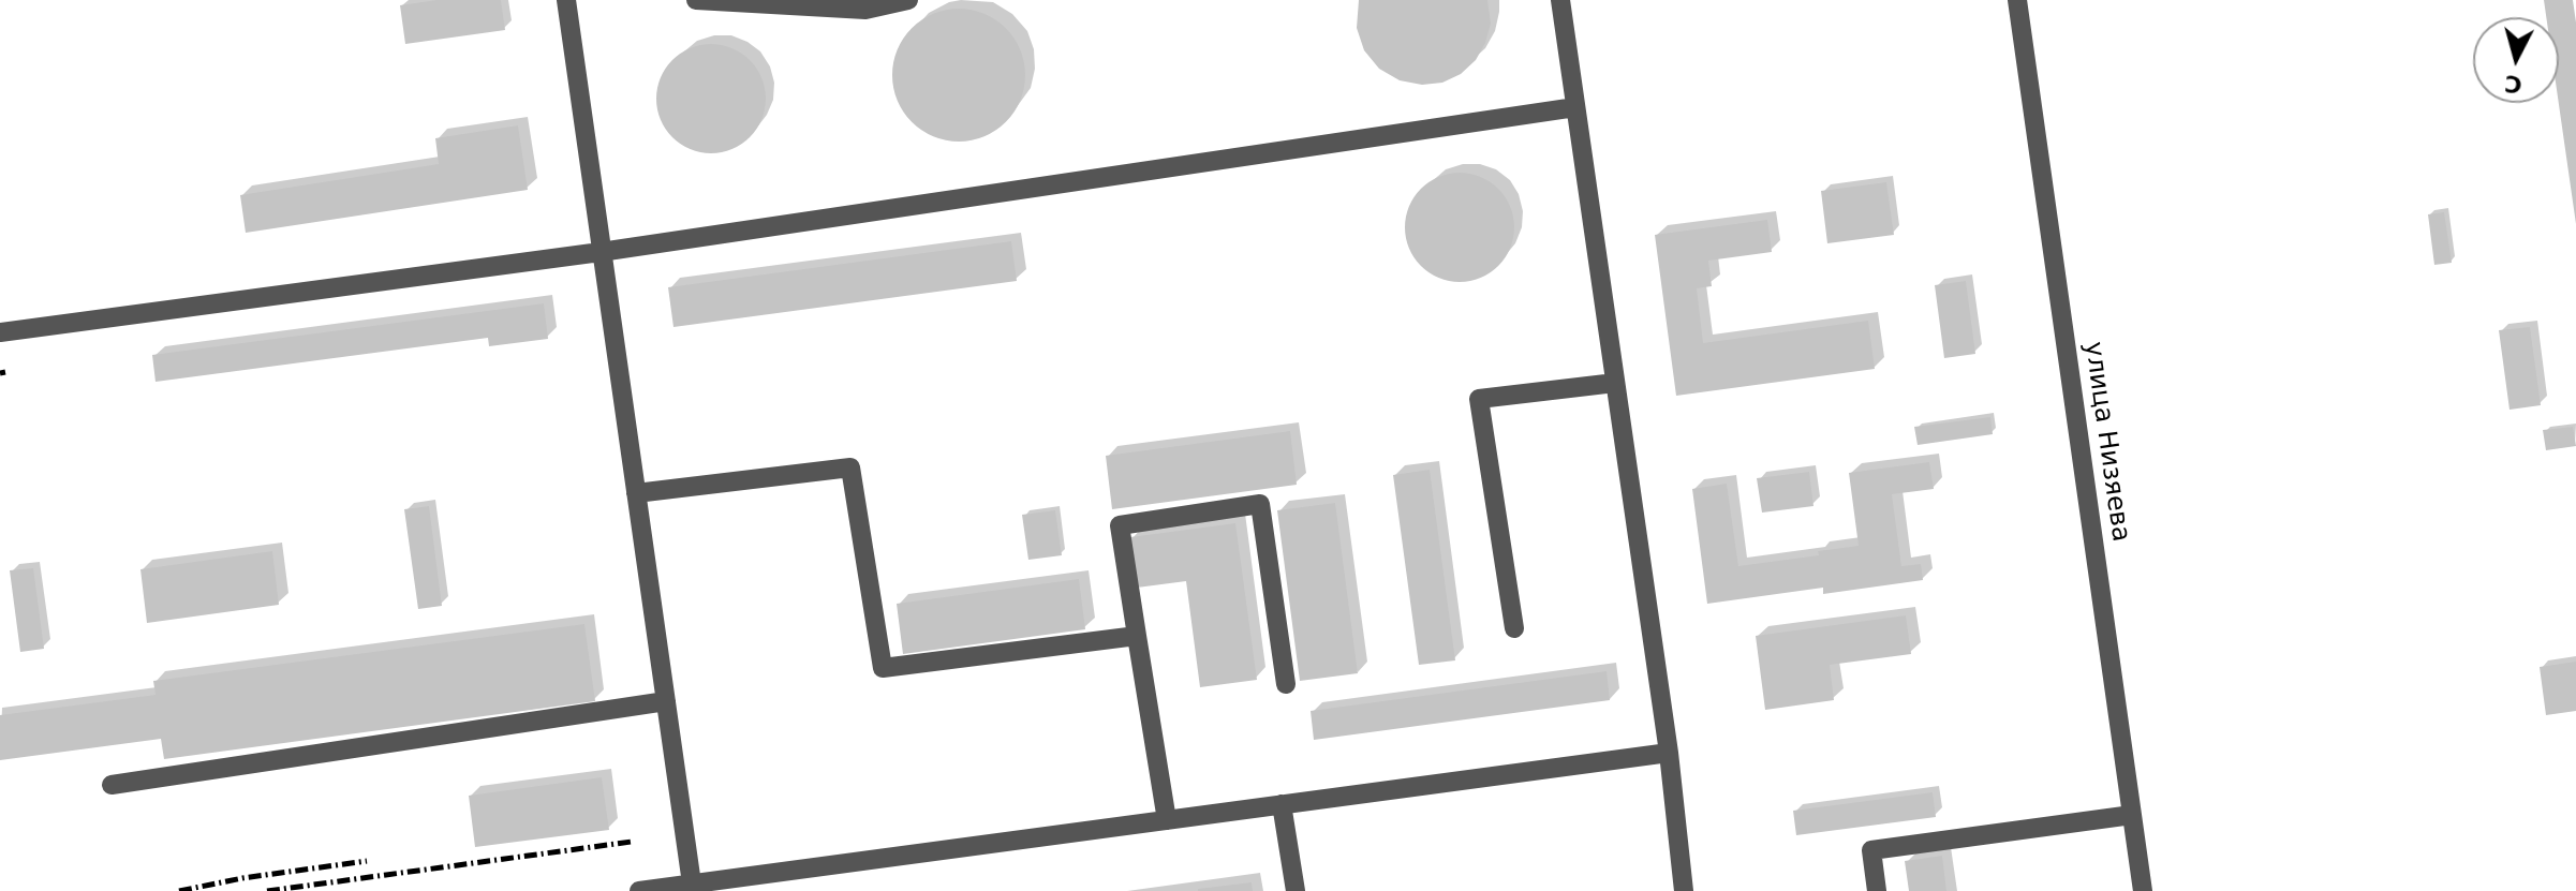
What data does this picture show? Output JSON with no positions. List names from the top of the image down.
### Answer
{
  "streets": {
    "street": ["улица Низяева"]
  },
  "north": "bottom"
}
